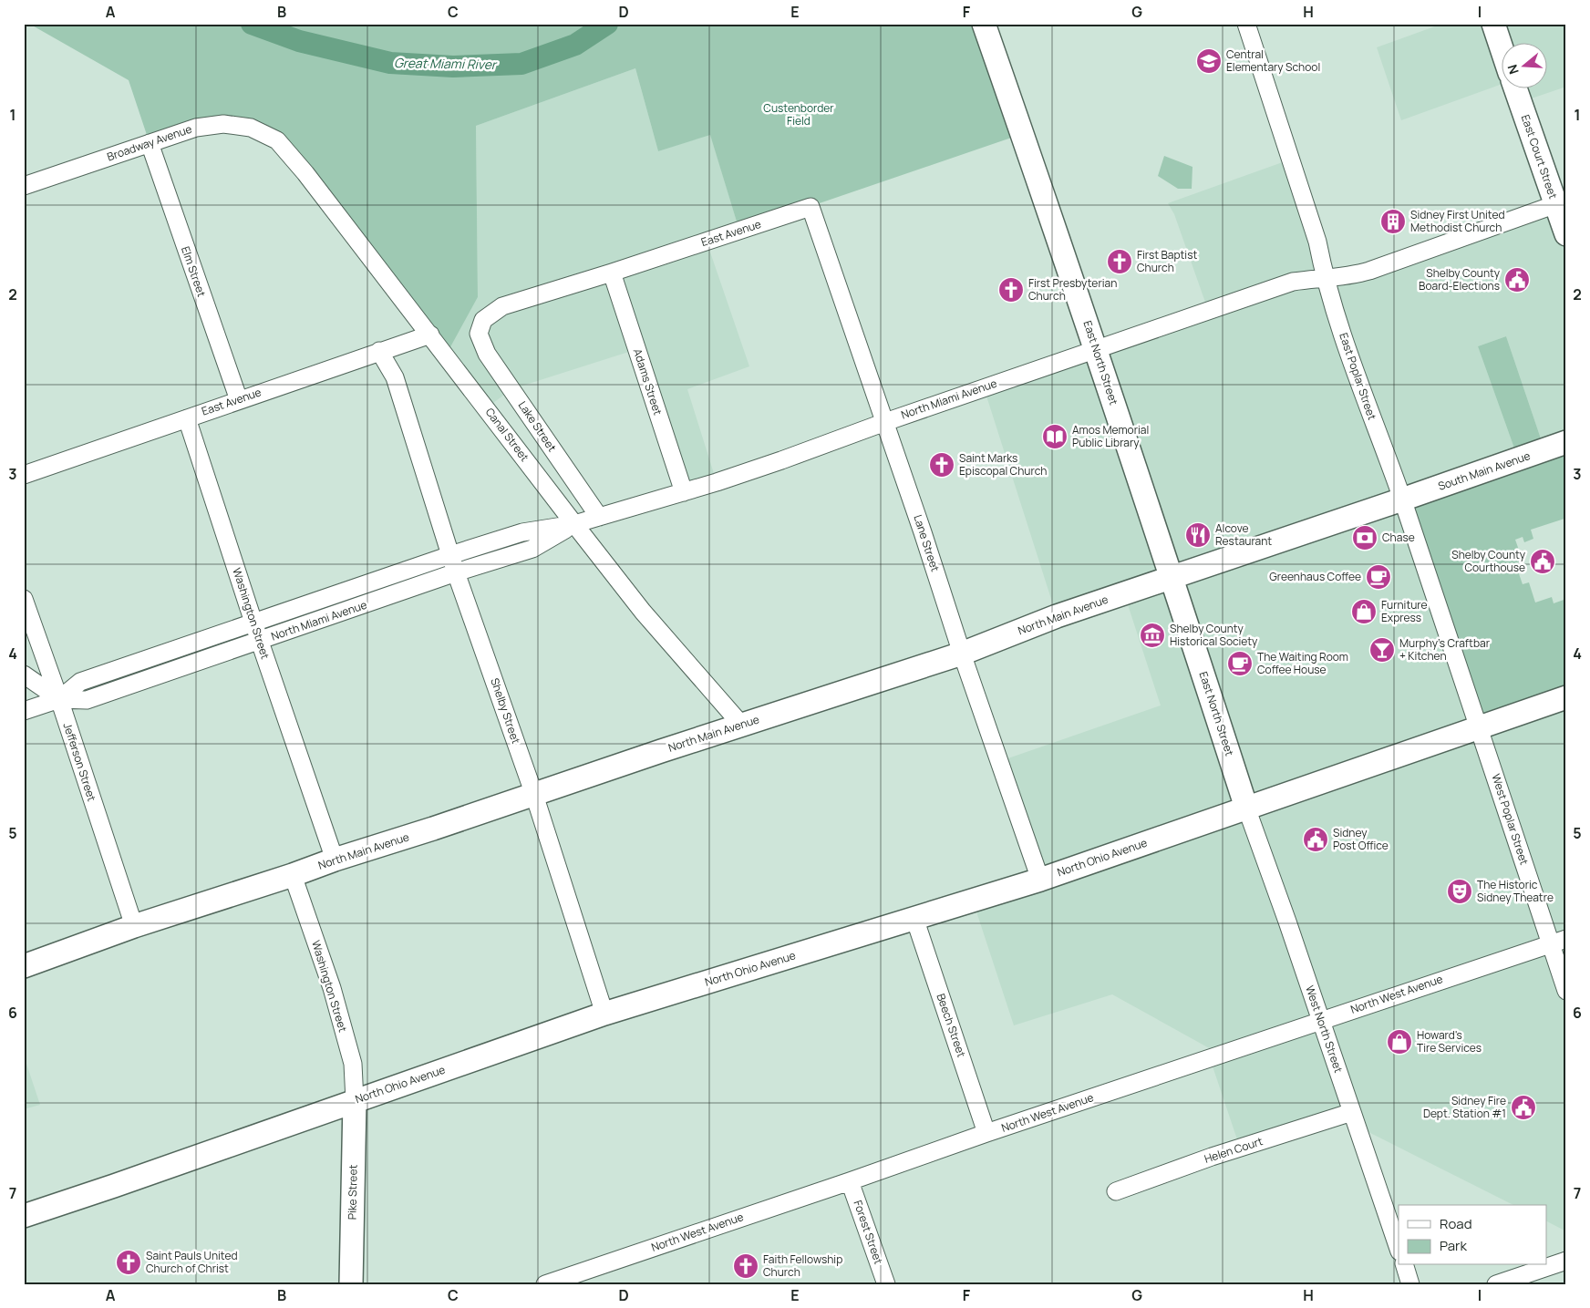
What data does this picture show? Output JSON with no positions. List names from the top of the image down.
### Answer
{
  "streets": {
    "main road": [
      "East Court Street",
      "East North Street",
      "South Main Avenue",
      "North Main Avenue",
      "North Ohio Avenue",
      "Pike Street"
    ],
    "street": [
      "Broadway Avenue",
      "East Avenue",
      "Elm Street",
      "East Poplar Street",
      "Adams Street",
      "North Miami Avenue",
      "Lake Street",
      "Canal Street",
      "Lane Street",
      "Washington Street",
      "Shelby Street",
      "Jefferson Street",
      "West Poplar Street",
      "North West Avenue",
      "Beech Street",
      "West North Street",
      "Helen Court",
      "Forest Street"
    ]
  },
  "crossings": [
    ["Broadway Avenue", "Elm Street"],
    ["Broadway Avenue", "Canal Street"],
    ["East Court Street", "North Miami Avenue"],
    ["East Avenue", "Elm Street"],
    ["East Avenue", "Adams Street"],
    ["East Avenue", "Lake Street"],
    ["East Avenue", "Canal Street"],
    ["East Avenue", "Lane Street"],
    ["East Avenue", "Washington Street"],
    ["East Avenue", "Shelby Street"],
    ["East North Street", "North Miami Avenue"],
    ["East North Street", "North Main Avenue"],
    ["East North Street", "North Ohio Avenue"],
    ["East North Street", "West North Street"],
    ["East Poplar Street", "North Miami Avenue"],
    ["East Poplar Street", "South Main Avenue"],
    ["East Poplar Street", "North Main Avenue"],
    ["East Poplar Street", "West Poplar Street"],
    ["East Poplar Street", "North Ohio Avenue"],
    ["Adams Street", "North Miami Avenue"],
    ["North Miami Avenue", "Lake Street"],
    ["North Miami Avenue", "Canal Street"],
    ["North Miami Avenue", "Lane Street"],
    ["North Miami Avenue", "Washington Street"],
    ["North Miami Avenue", "Shelby Street"],
    ["North Miami Avenue", "Jefferson Street"],
    ["Canal Street", "North Main Avenue"],
    ["South Main Avenue", "North Main Avenue"],
    ["Lane Street", "North Main Avenue"],
    ["Lane Street", "North Ohio Avenue"],
    ["Washington Street", "North Main Avenue"],
    ["Washington Street", "North Ohio Avenue"],
    ["Washington Street", "Pike Street"],
    ["North Main Avenue", "Shelby Street"],
    ["North Main Avenue", "Jefferson Street"],
    ["Shelby Street", "North Ohio Avenue"],
    ["West Poplar Street", "North Ohio Avenue"],
    ["West Poplar Street", "North West Avenue"],
    ["North Ohio Avenue", "Beech Street"],
    ["North Ohio Avenue", "West North Street"],
    ["North Ohio Avenue", "Pike Street"],
    ["North West Avenue", "Beech Street"],
    ["North West Avenue", "West North Street"],
    ["North West Avenue", "Forest Street"],
    ["West North Street", "Helen Court"]
  ],
  "water": ["Great Miami River"],
  "parks": ["Custenborder Field"],
  "places": {
    "school or university": ["Central Elementary School"],
    "building": ["Sidney First United Methodist Church"],
    "church": [
      "First Baptist Church",
      "First Presbyterian Church",
      "Saint Marks Episcopal Church",
      "Saint Pauls United Church of Christ",
      "Faith Fellowship Church"
    ],
    "public building": [
      "Shelby County Board-Elections",
      "Shelby County Courthouse",
      "Sidney Post Office",
      "Sidney Fire Dept. Station #1"
    ],
    "library": ["Amos Memorial Public Library"],
    "restaurant": ["Alcove Restaurant"],
    "bank": ["Chase"],
    "cafe": ["Greenhaus Coffee", "The Waiting Room Coffee House"],
    "shop": ["Furniture Express", "Howard's Tire Services"],
    "museum": ["Shelby County Historical Society"],
    "bar": ["Murphy’s Craftbar + Kitchen"],
    "theatre": ["The Historic Sidney Theatre"]
  },
  "legend": ["Road", "Park"],
  "north": "left",
  "grid": {
    "columns": [
      "A",
      "B",
      "C",
      "D",
      "E",
      "F",
      "G",
      "H",
      "I"
    ],
    "rows": [
      "1",
      "2",
      "3",
      "4",
      "5",
      "6",
      "7"
    ]
  }
}
